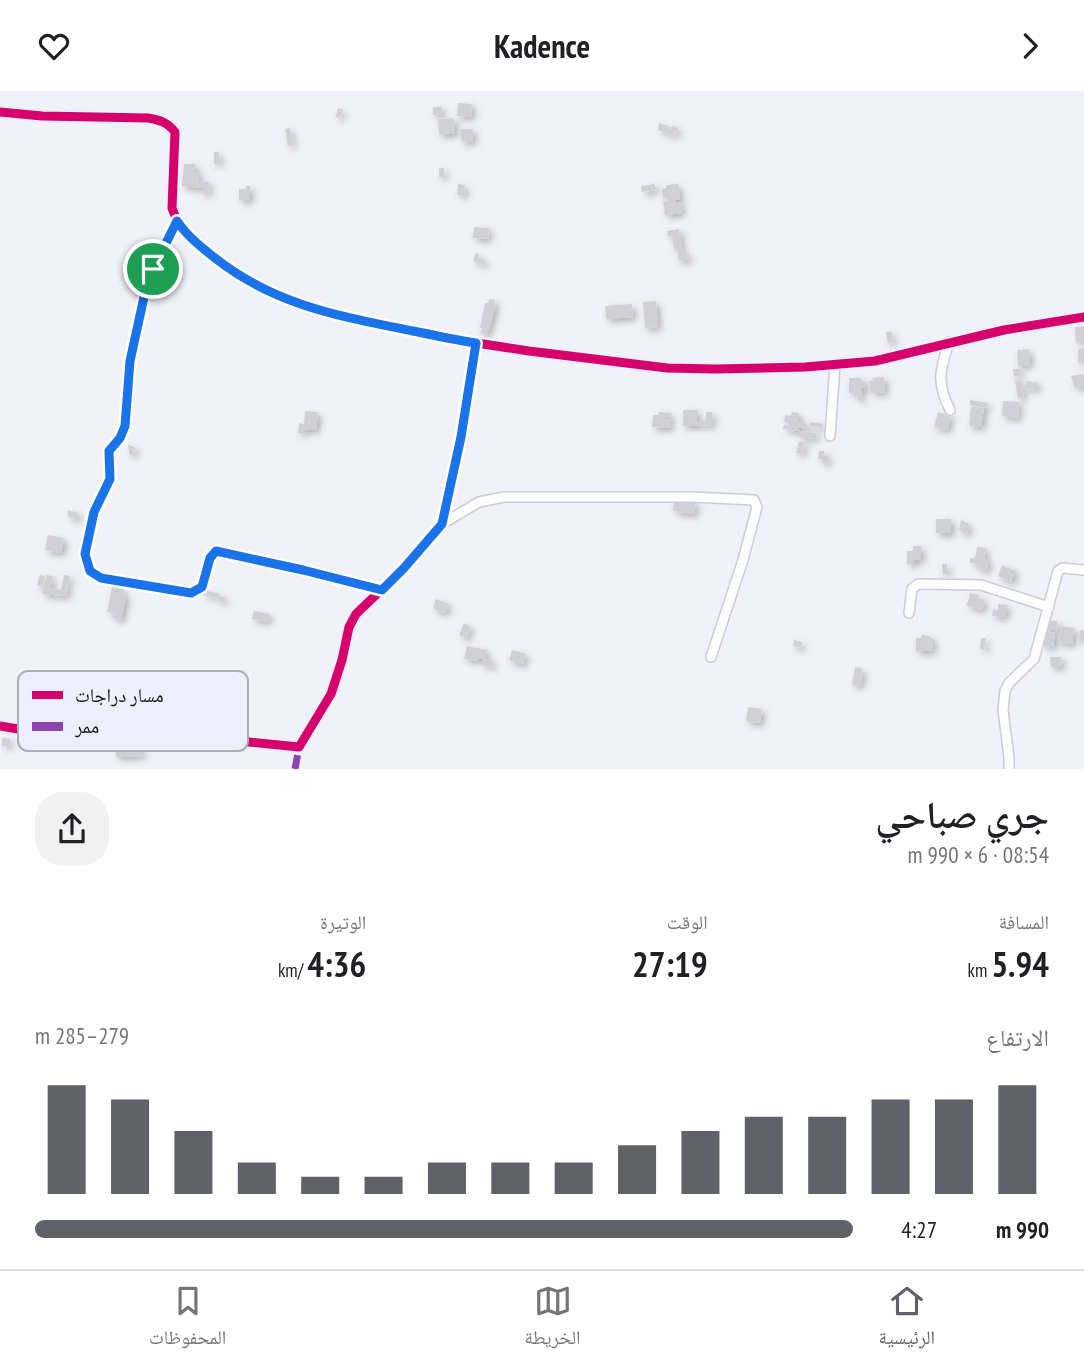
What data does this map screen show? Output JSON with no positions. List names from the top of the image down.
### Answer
{
  "legend": ["مسار دراجات", "ممر"],
  "page": {
    "header": "Kadence",
    "heading": ["جري صباحي", "08:54 · 6 × 990 m"],
    "stats": [
      ["المسافة", "5.94 km"],
      ["الوقت", "27:19"],
      ["الوتيرة", "4:36 /km"]
    ],
    "chart": ["الارتفاع", "279–285 m"],
    "list": [
      {
        "name": "990 m",
        "note": "4:27"
      }
    ],
    "tabs": ["الرئيسية", "الخريطة", "المحفوظات"]
  }
}
